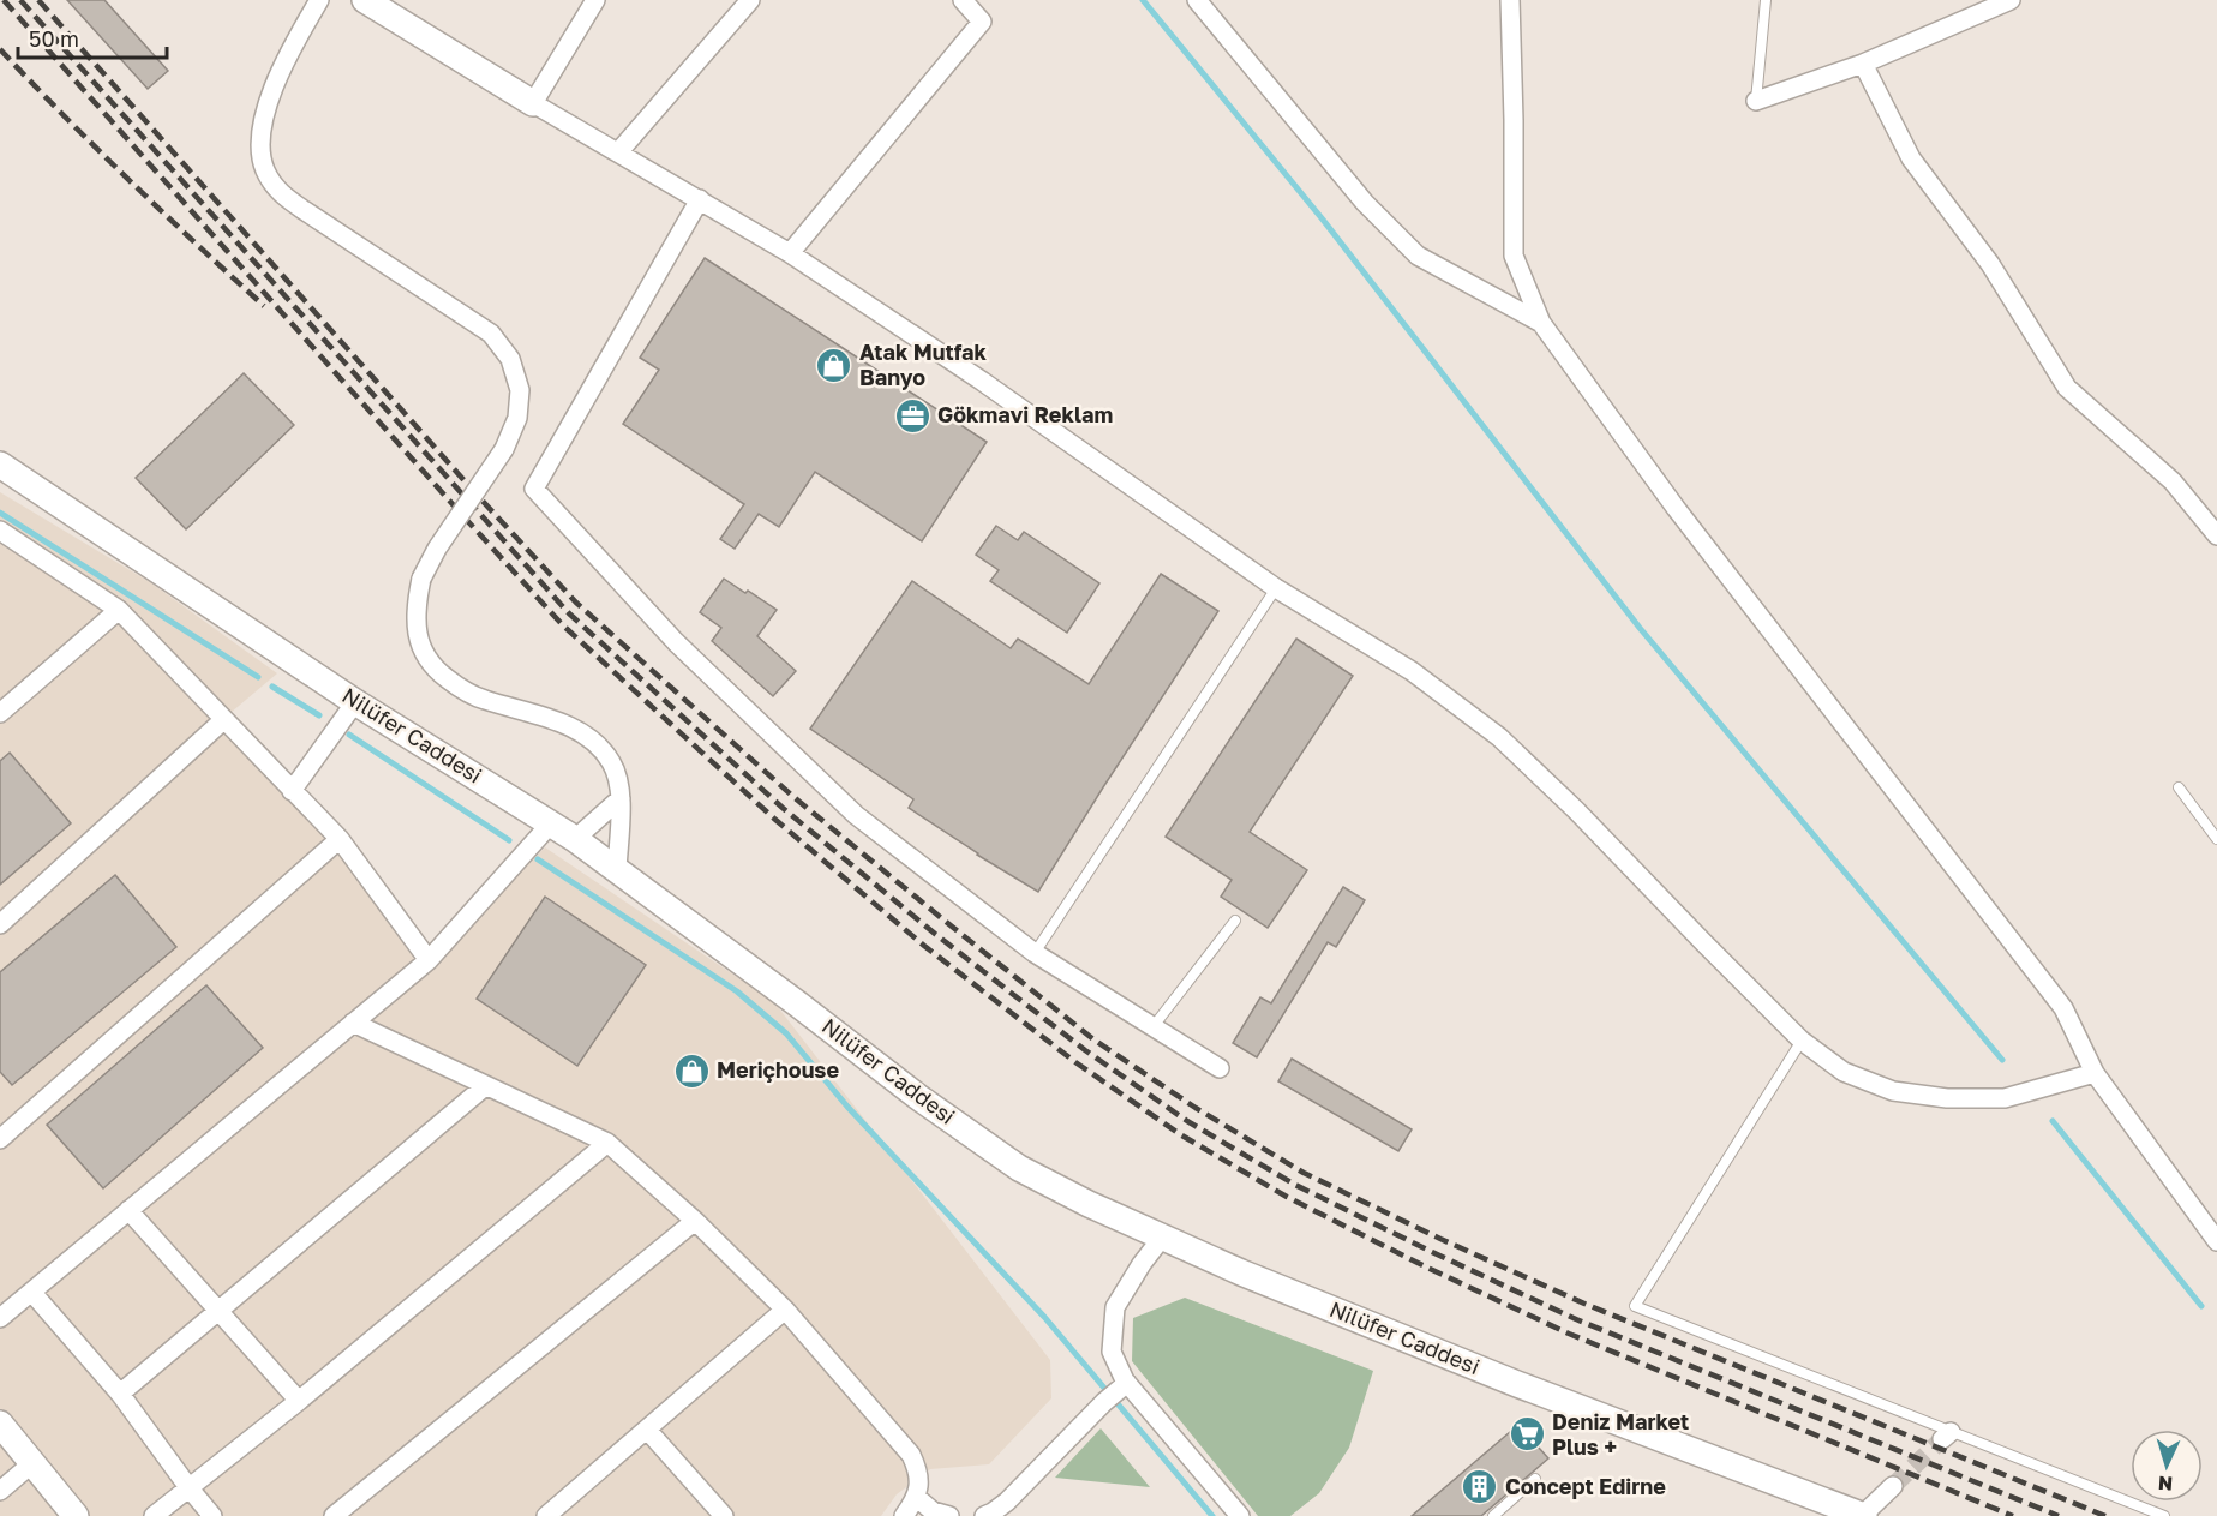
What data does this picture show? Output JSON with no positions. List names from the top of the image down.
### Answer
{
  "streets": {
    "main road": ["Nilüfer Caddesi"]
  },
  "places": {
    "shop": ["Atak Mutfak Banyo", "Meriçhouse"],
    "office": ["Gökmavi Reklam"],
    "supermarket": ["Deniz Market Plus +"],
    "building": ["Concept Edirne"]
  },
  "scale_bar": "50 m",
  "north": "bottom"
}
